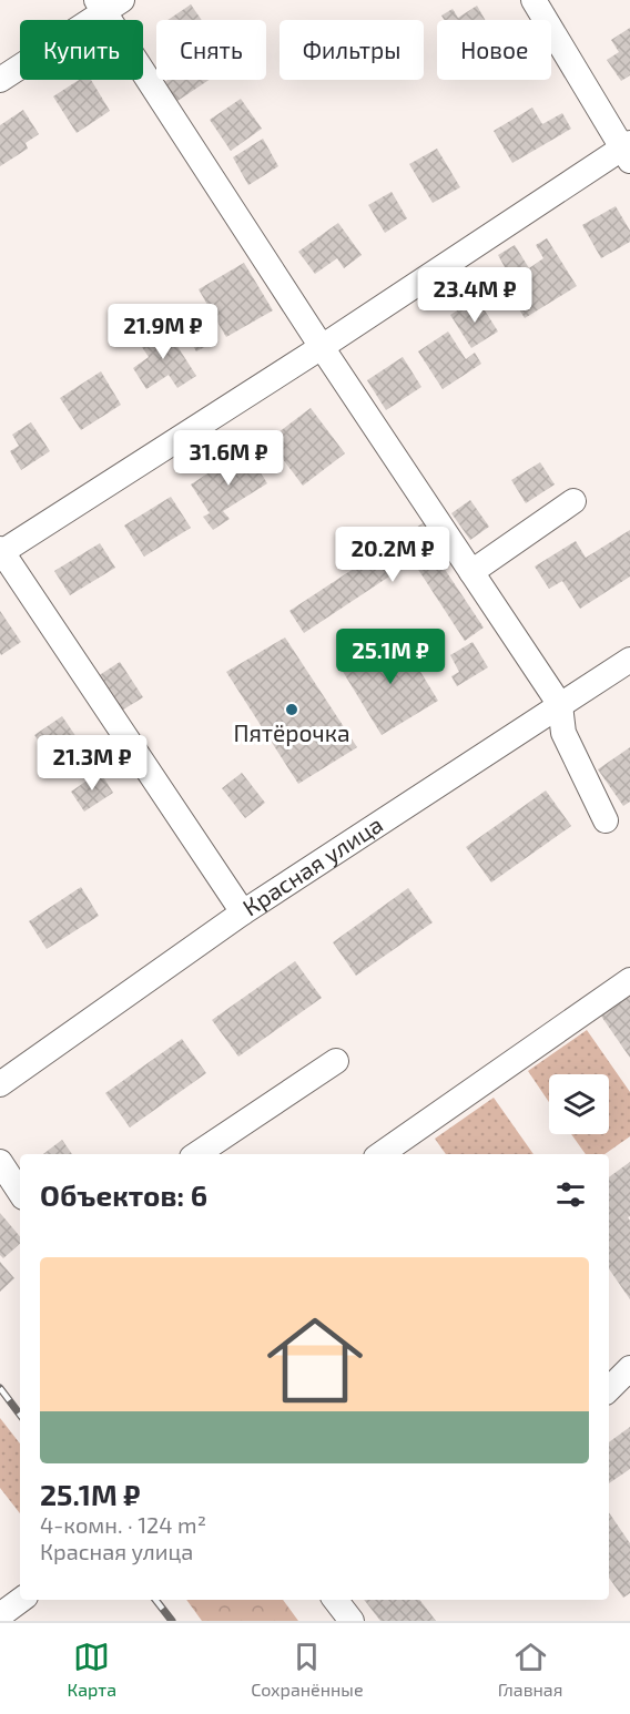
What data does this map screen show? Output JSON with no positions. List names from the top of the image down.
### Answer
{
  "streets": {
    "street": ["Красная улица"]
  },
  "places": ["Пятёрочка"],
  "page": {
    "chip": [
      "Купить",
      "Снять",
      "Фильтры",
      "Новое"
    ],
    "price": [
      "23.4M ₽",
      "21.9M ₽",
      "31.6M ₽",
      "20.2M ₽",
      "25.1M ₽",
      "21.3M ₽"
    ],
    "heading": "Объектов: 6",
    "list": [
      {
        "name": "25.1M ₽",
        "note": "4-комн. · 124 m² · Красная улица"
      }
    ],
    "tabs": ["Карта", "Сохранённые", "Главная"]
  }
}
